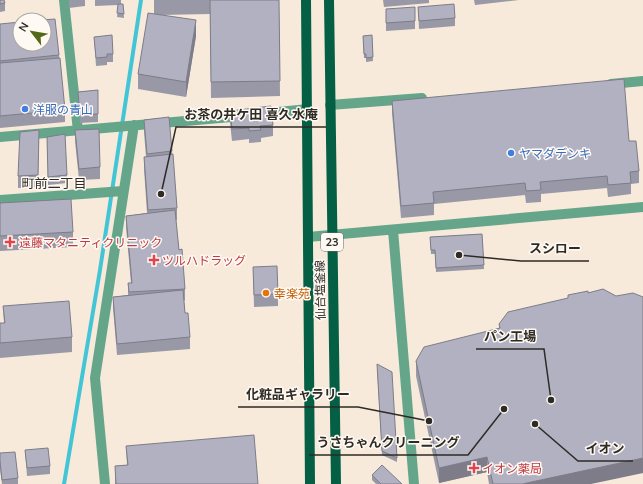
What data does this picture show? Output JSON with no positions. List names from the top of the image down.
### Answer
{
  "streets": {
    "main road": ["23", "仙台塩釜線"]
  },
  "districts": ["町前二丁目"],
  "places": {
    "other": [
      "洋服の青山",
      "ヤマダデンキ",
      "お茶の井ケ田 喜久水庵",
      "スシロー",
      "幸楽苑",
      "パン工場",
      "うさちゃんクリーニング",
      "化粧品ギャラリー",
      "イオン"
    ],
    "health": ["遠藤マタニティクリニック", "ツルハドラッグ", "イオン薬局"]
  },
  "north": "top left"
}
